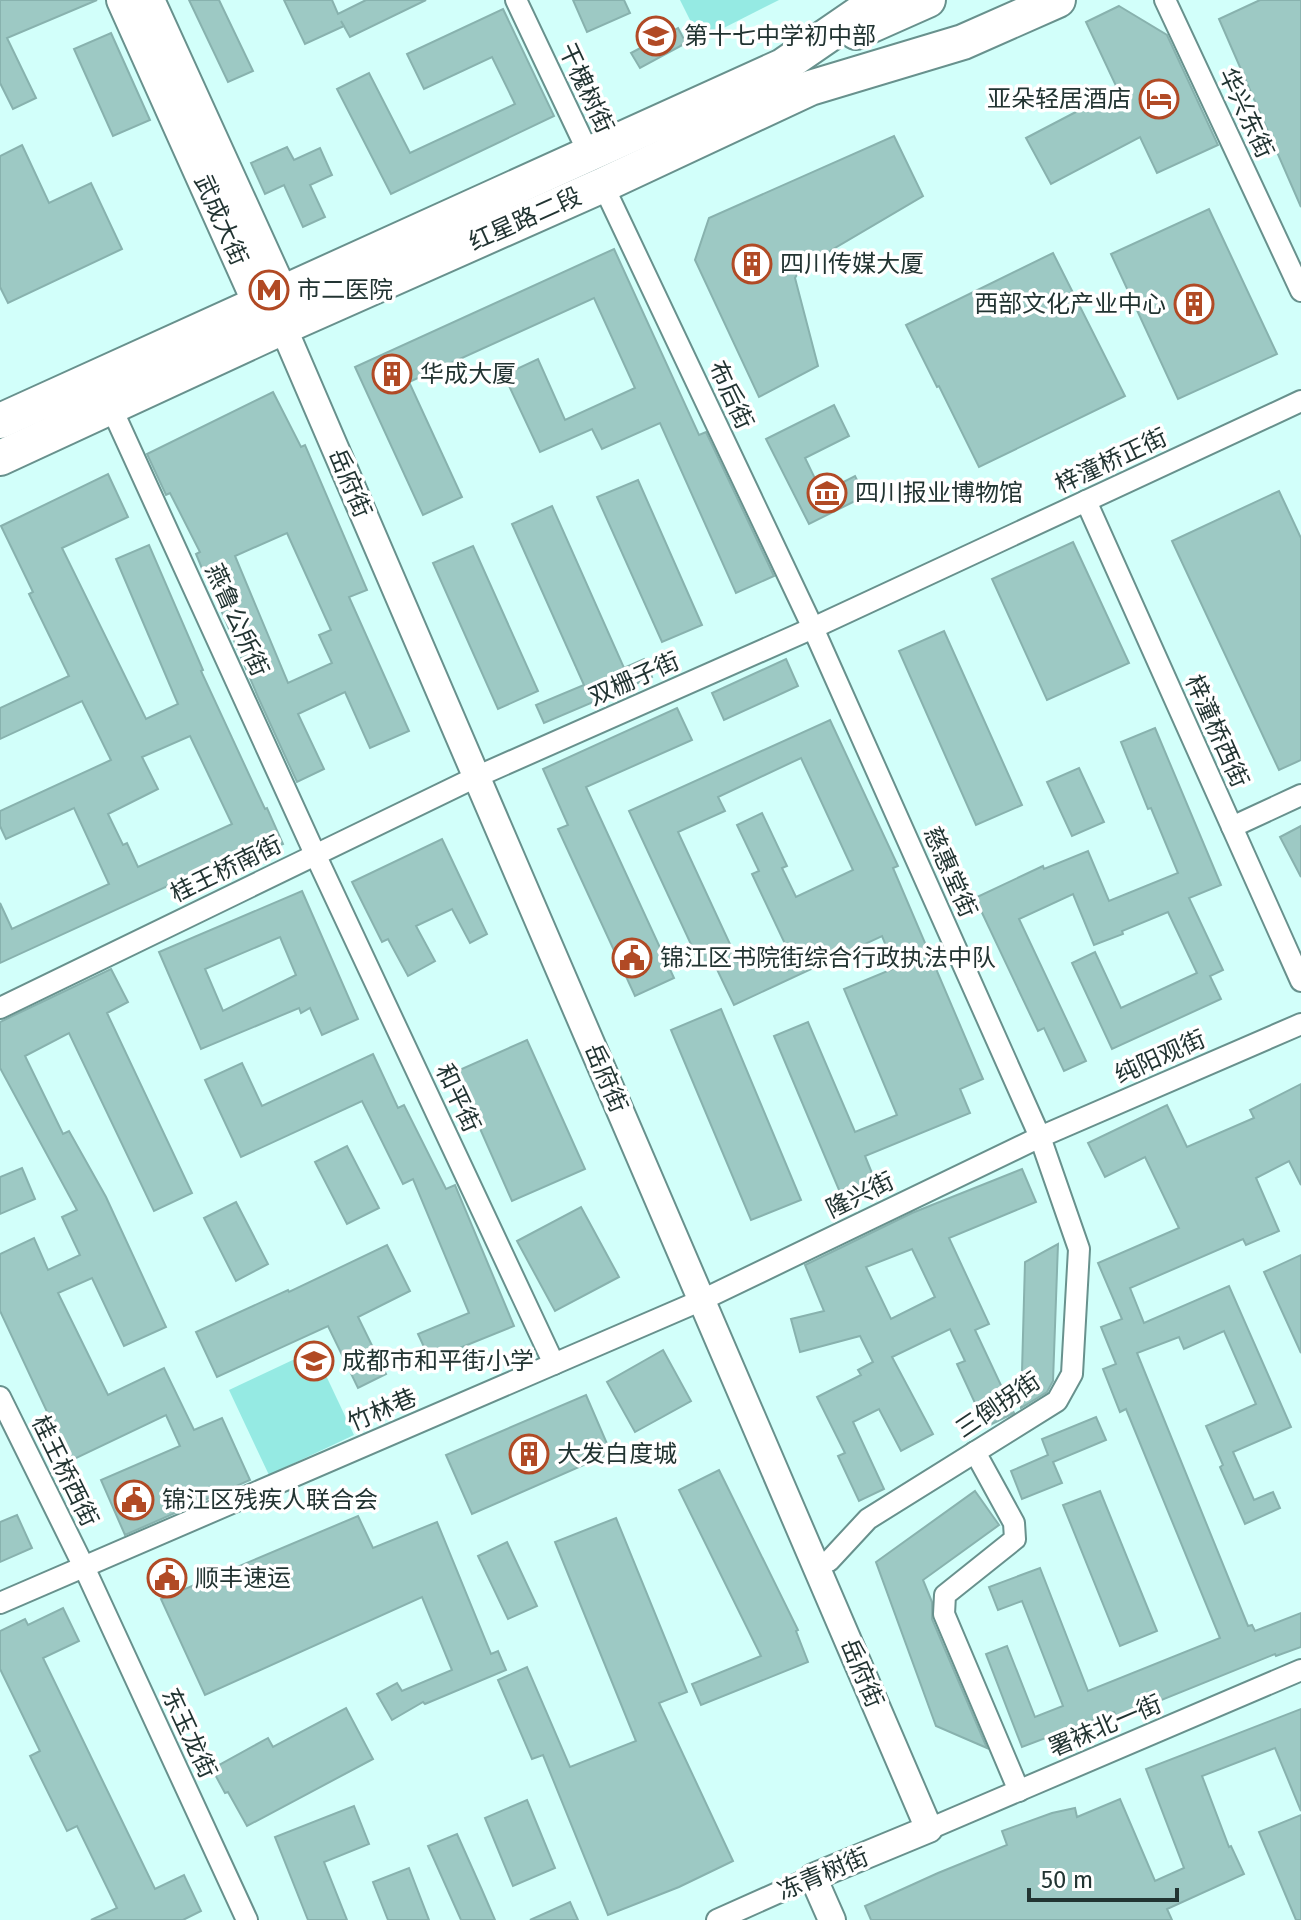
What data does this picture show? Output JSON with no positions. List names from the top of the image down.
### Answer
{
  "streets": {
    "main road": ["红星路二段", "武成大街"],
    "street": [
      "干槐树街",
      "华兴东街",
      "布后街",
      "梓潼桥正街",
      "岳府街",
      "燕鲁公所街",
      "双栅子街",
      "梓潼桥西街",
      "桂王桥南街",
      "慈惠堂街",
      "纯阳观街",
      "和平街",
      "隆兴街",
      "三倒拐街",
      "竹林巷",
      "桂王桥西街",
      "署袜北一街",
      "东玉龙街",
      "冻青树街"
    ]
  },
  "crossings": [
    ["干槐树街", "红星路二段"],
    ["干槐树街", "布后街"],
    ["红星路二段", "武成大街"],
    ["红星路二段", "布后街"],
    ["红星路二段", "岳府街"],
    ["红星路二段", "燕鲁公所街"],
    ["武成大街", "岳府街"],
    ["布后街", "梓潼桥正街"],
    ["布后街", "双栅子街"],
    ["布后街", "慈惠堂街"],
    ["梓潼桥正街", "双栅子街"],
    ["梓潼桥正街", "梓潼桥西街"],
    ["梓潼桥正街", "慈惠堂街"],
    ["岳府街", "双栅子街"],
    ["岳府街", "桂王桥南街"],
    ["岳府街", "隆兴街"],
    ["岳府街", "竹林巷"],
    ["岳府街", "署袜北一街"],
    ["岳府街", "冻青树街"],
    ["燕鲁公所街", "桂王桥南街"],
    ["燕鲁公所街", "和平街"],
    ["双栅子街", "桂王桥南街"],
    ["双栅子街", "慈惠堂街"],
    ["桂王桥南街", "和平街"],
    ["慈惠堂街", "纯阳观街"],
    ["慈惠堂街", "隆兴街"],
    ["慈惠堂街", "三倒拐街"],
    ["纯阳观街", "隆兴街"],
    ["纯阳观街", "三倒拐街"],
    ["和平街", "竹林巷"],
    ["隆兴街", "三倒拐街"],
    ["隆兴街", "竹林巷"],
    ["竹林巷", "桂王桥西街"],
    ["竹林巷", "东玉龙街"],
    ["桂王桥西街", "东玉龙街"],
    ["署袜北一街", "冻青树街"]
  ],
  "places": {
    "school or university": ["第十七中学初中部", "成都市和平街小学"],
    "hotel": ["亚朵轻居酒店"],
    "building": [
      "四川传媒大厦",
      "西部文化产业中心",
      "华成大厦",
      "大发白度城"
    ],
    "metro station": ["市二医院"],
    "museum": ["四川报业博物馆"],
    "public building": ["锦江区书院街综合行政执法中队", "锦江区残疾人联合会", "顺丰速运"]
  },
  "scale_bar": "50 m"
}
